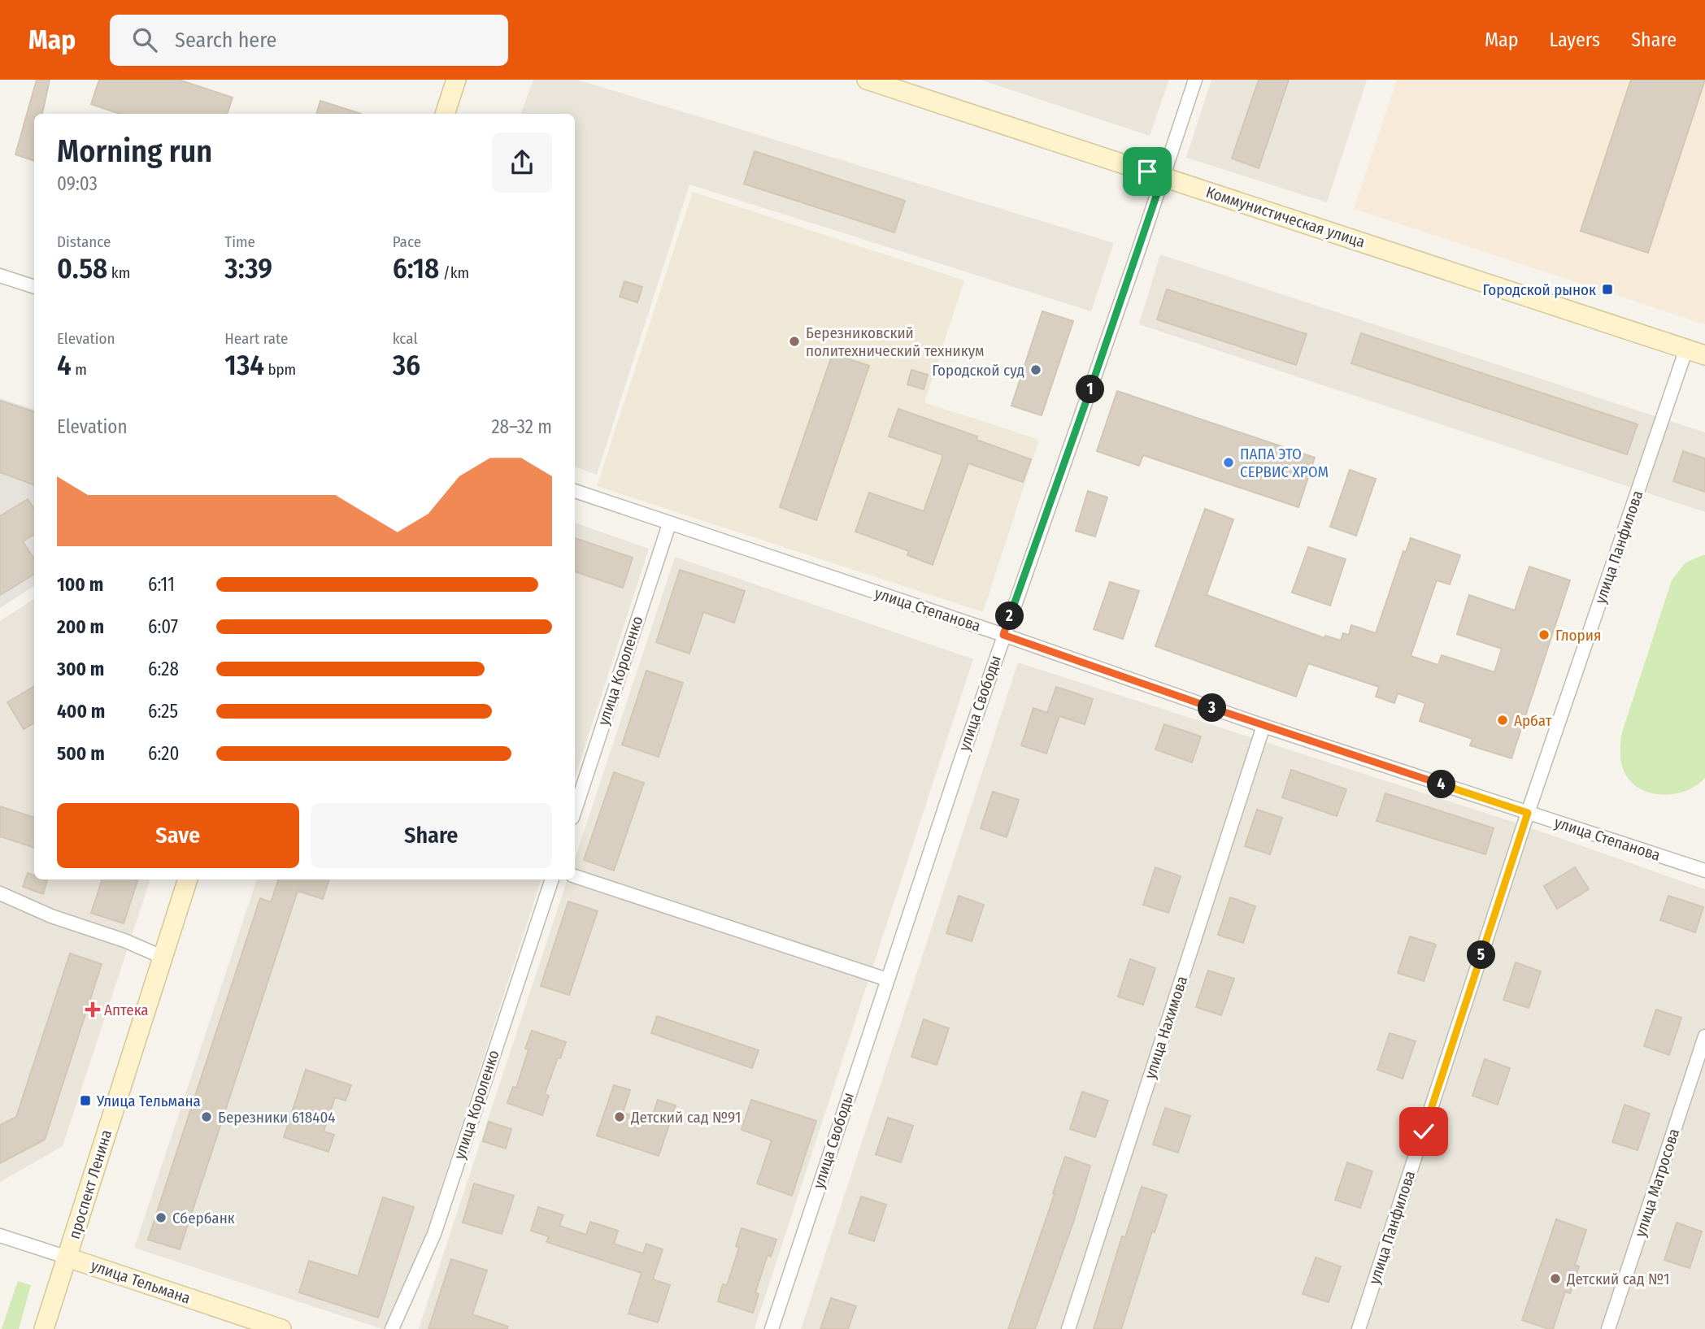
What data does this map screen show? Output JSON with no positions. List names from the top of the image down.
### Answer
{
  "streets": {
    "main road": ["Коммунистическая улица", "проспект Ленина", "улица Тельмана"],
    "street": [
      "улица Панфилова",
      "улица Степанова",
      "улица Короленко",
      "улица Свободы",
      "улица Нахимова",
      "улица Матросова"
    ]
  },
  "crossings": [
    ["Коммунистическая улица", "улица Панфилова"],
    ["Коммунистическая улица", "улица Свободы"],
    ["улица Панфилова", "улица Степанова"],
    ["улица Степанова", "улица Короленко"],
    ["улица Степанова", "улица Свободы"],
    ["улица Степанова", "улица Нахимова"],
    ["проспект Ленина", "улица Тельмана"]
  ],
  "places": {
    "transit": ["Городской рынок", "Улица Тельмана"],
    "other": [
      "Березниковский политехнический техникум",
      "Городской суд",
      "ПАПА ЭТО СЕРВИС ХРОМ",
      "Глория",
      "Арбат",
      "Березники 618404",
      "Детский сад №91",
      "Сбербанк",
      "Детский сад №1"
    ],
    "health": ["Аптека"]
  },
  "page": {
    "header": "Map",
    "search": "Search here",
    "nav": ["Map", "Layers", "Share"],
    "heading": ["Morning run", "09:03"],
    "stats": [
      ["Distance", "0.58 km"],
      ["Time", "3:39"],
      ["Pace", "6:18 /km"],
      ["Elevation", "4 m"],
      ["Heart rate", "134 bpm"],
      ["kcal", "36"]
    ],
    "pins": [
      "1",
      "2",
      "3",
      "4",
      "5"
    ],
    "chart": ["Elevation", "28–32 m"],
    "list": [
      {
        "name": "100 m",
        "note": "6:11"
      },
      {
        "name": "200 m",
        "note": "6:07"
      },
      {
        "name": "300 m",
        "note": "6:28"
      },
      {
        "name": "400 m",
        "note": "6:25"
      },
      {
        "name": "500 m",
        "note": "6:20"
      }
    ],
    "buttons": ["Save", "Share"]
  }
}
